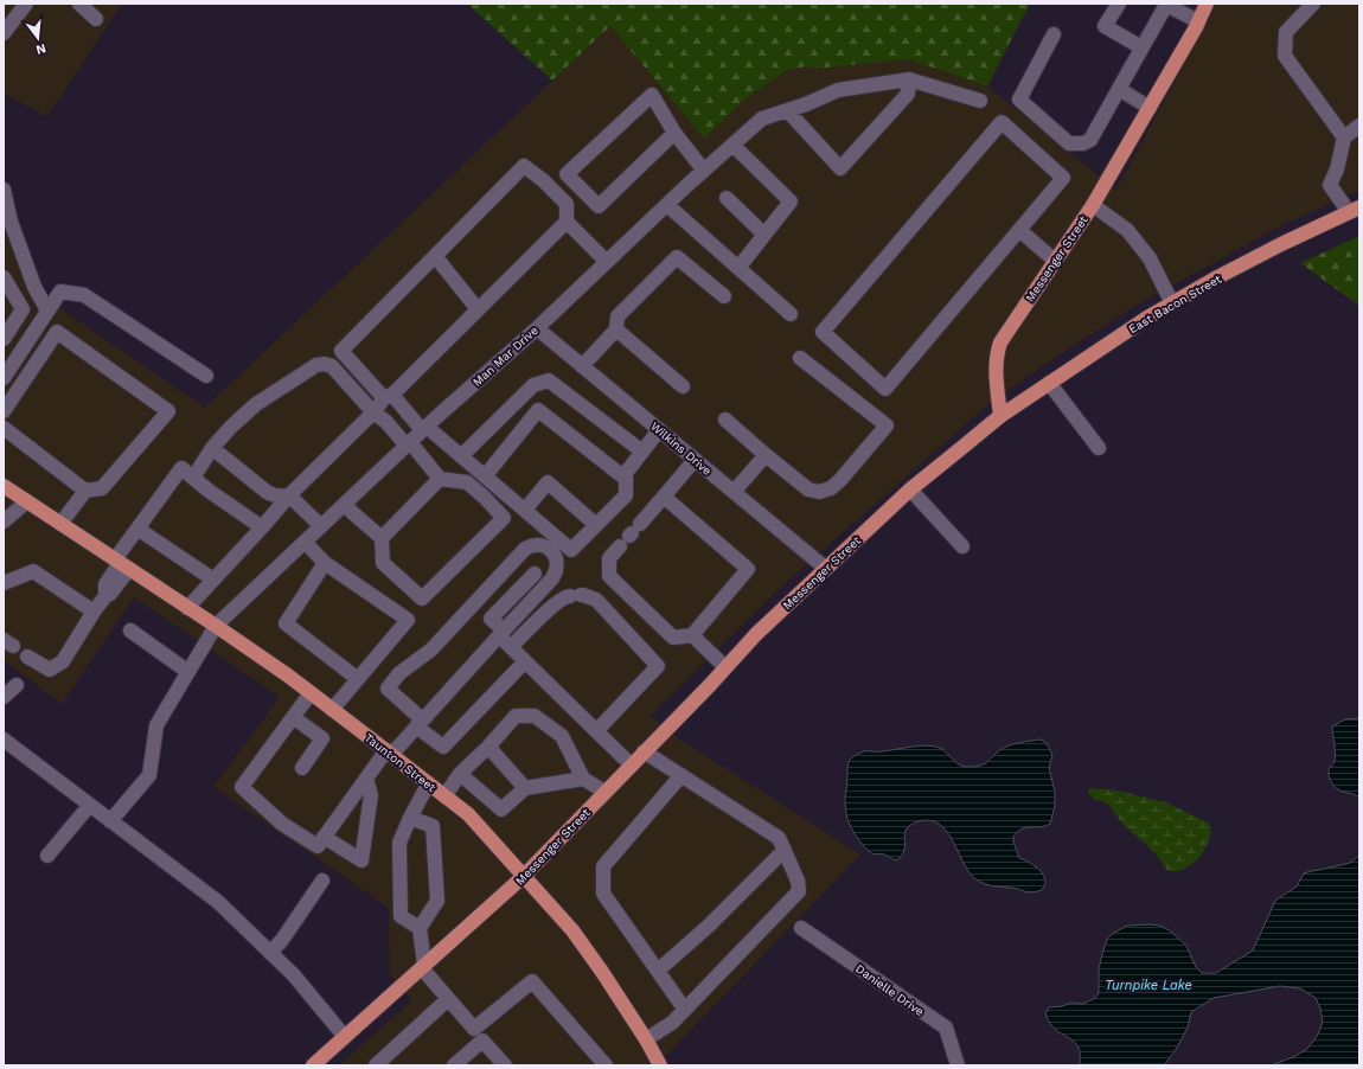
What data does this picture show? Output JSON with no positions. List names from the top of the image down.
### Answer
{
  "streets": {
    "main road": ["Messenger Street", "East Bacon Street", "Taunton Street"],
    "street": ["Man Mar Drive", "Wilkins Drive", "Danielle Drive"]
  },
  "crossings": [
    ["Messenger Street", "East Bacon Street"],
    ["Messenger Street", "Wilkins Drive"],
    ["Messenger Street", "Taunton Street"],
    ["Man Mar Drive", "Wilkins Drive"],
    ["Man Mar Drive", "Taunton Street"]
  ],
  "water": ["Turnpike Lake"],
  "north": "bottom"
}
